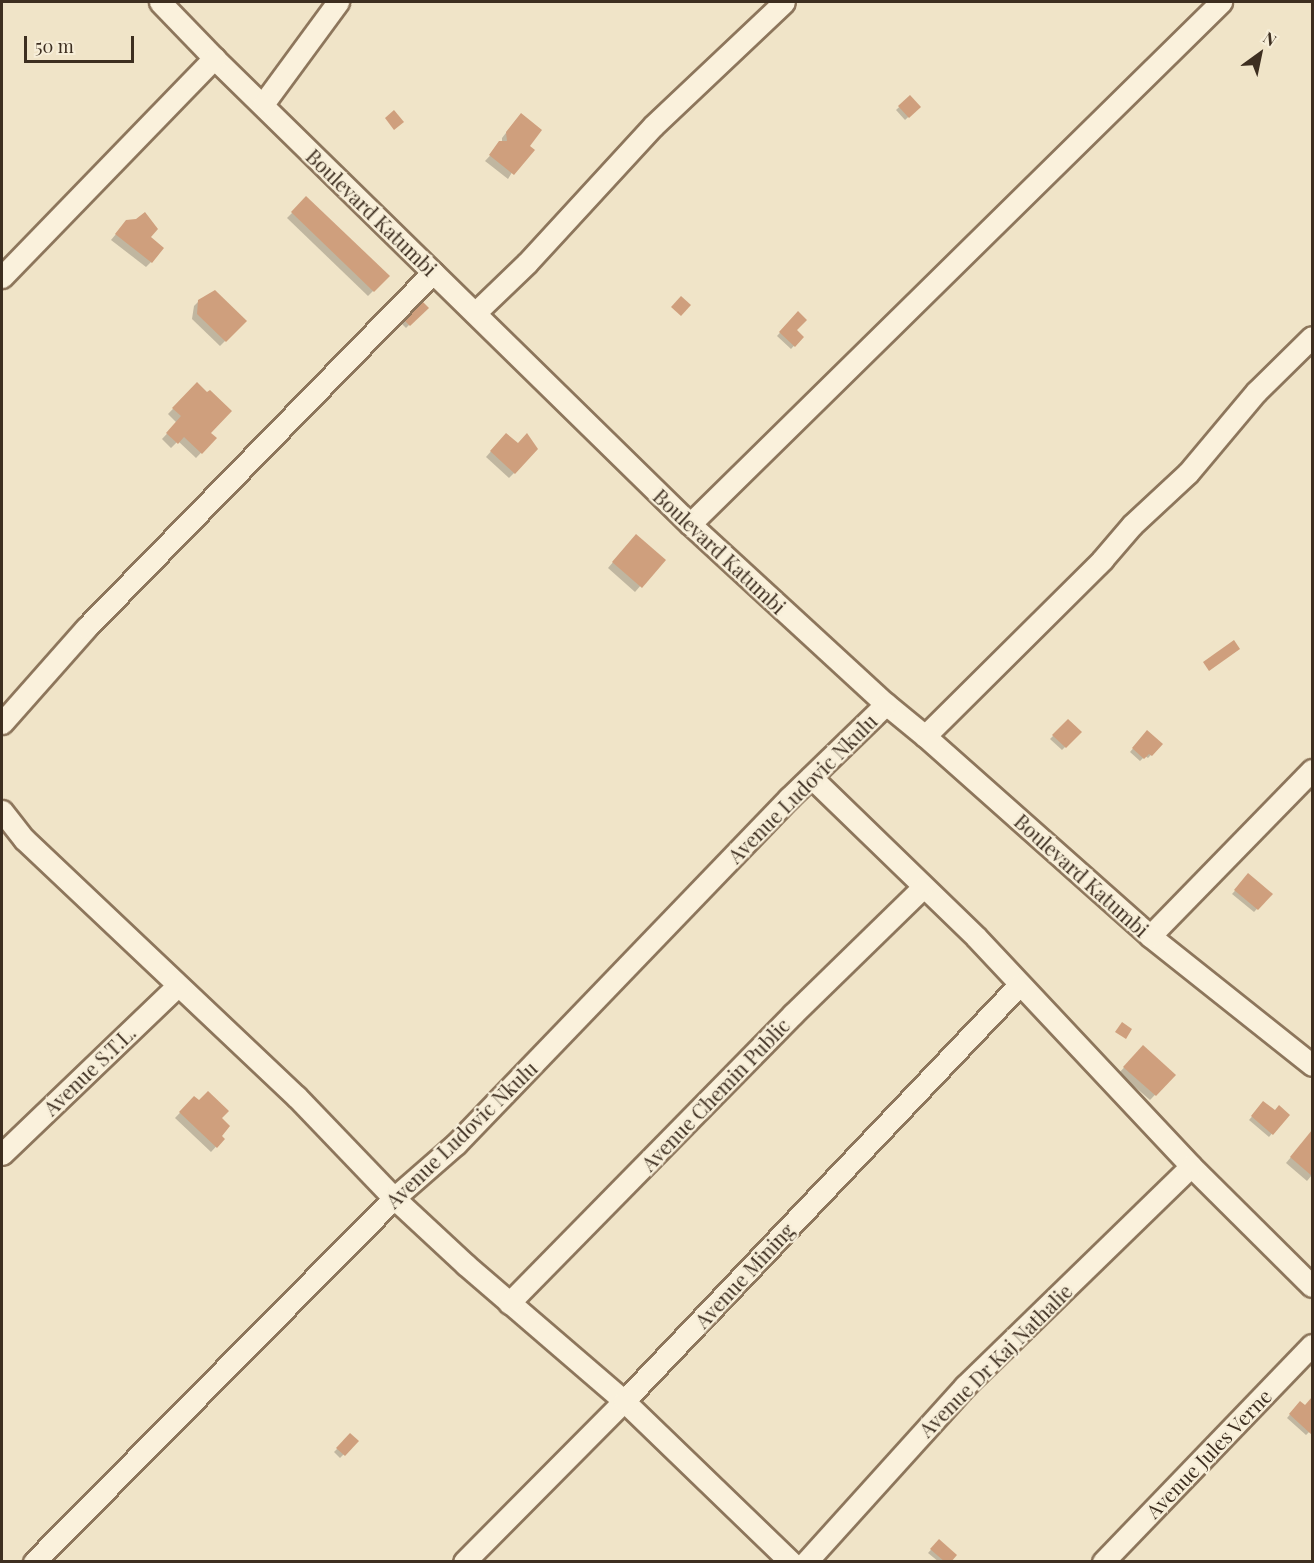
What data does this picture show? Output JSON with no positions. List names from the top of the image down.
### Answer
{
  "streets": {
    "street": [
      "Boulevard Katumbi",
      "Avenue Ludovic Nkulu",
      "Avenue S.T.L.",
      "Avenue Chemin Public",
      "Avenue Mining",
      "Avenue Dr Kaj Nathalie",
      "Avenue Jules Verne"
    ]
  },
  "crossings": [
    ["Boulevard Katumbi", "Avenue Ludovic Nkulu"]
  ],
  "scale_bar": "50 m",
  "north": "top right"
}
